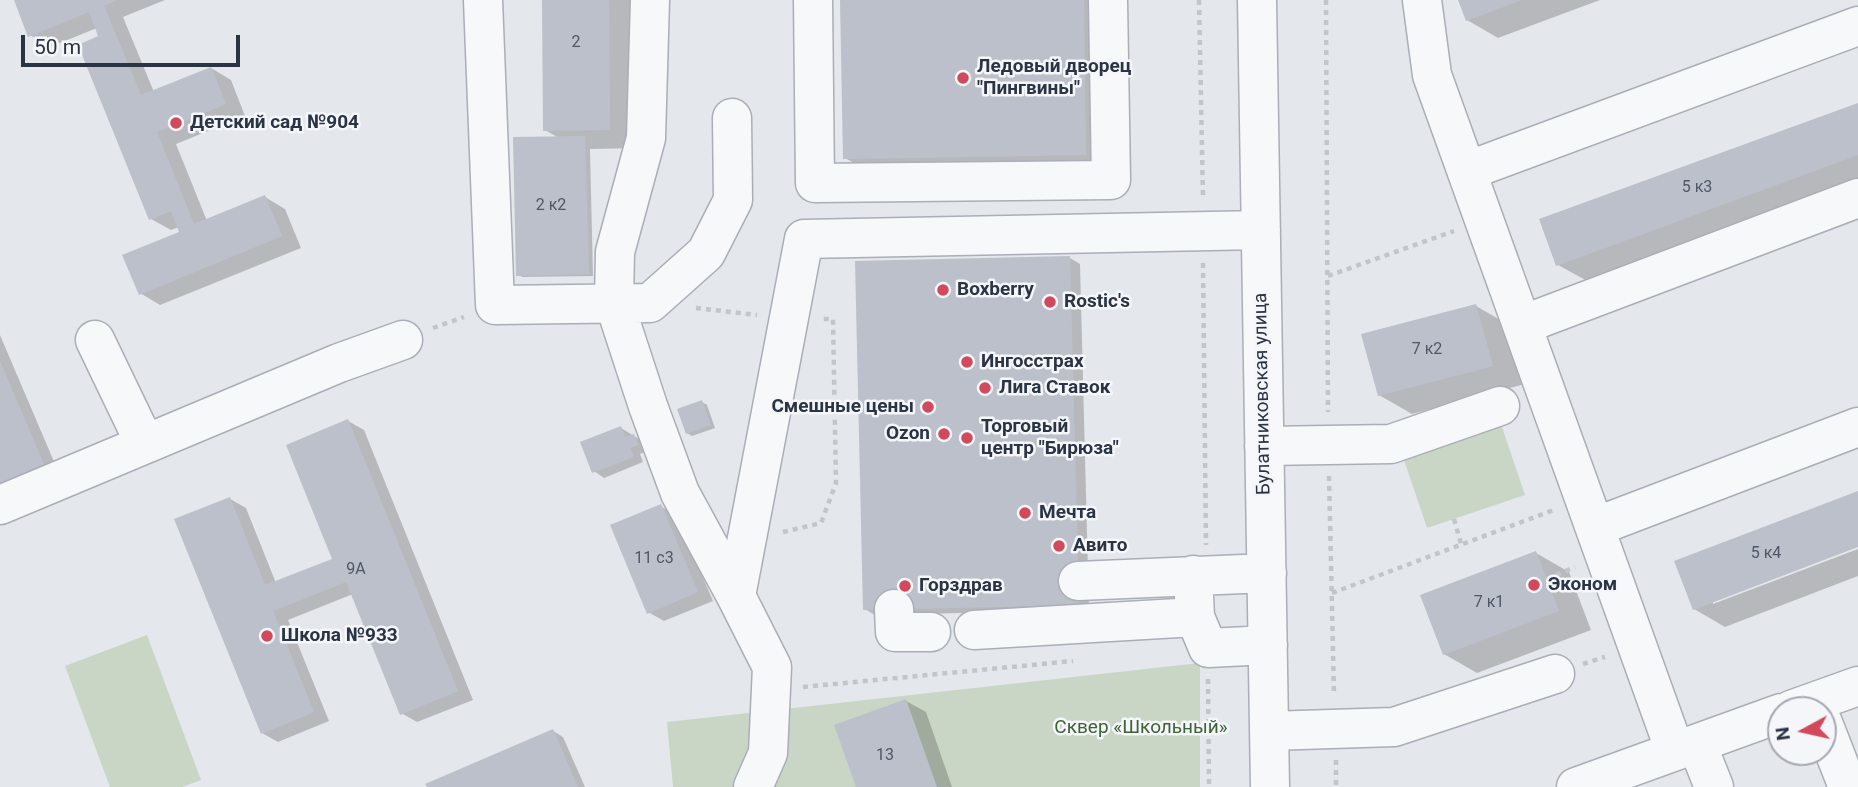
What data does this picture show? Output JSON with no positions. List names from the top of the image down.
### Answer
{
  "streets": {
    "street": ["Булатниковская улица"]
  },
  "parks": ["Сквер «Школьный»"],
  "places": [
    "Ледовый дворец \"Пингвины\"",
    "Детский сад №904",
    "Boxberry",
    "Rostic's",
    "Ингосстрах",
    "Лига Ставок",
    "Смешные цены",
    "Ozon",
    "Торговый центр \"Бирюза\"",
    "Мечта",
    "Авито",
    "Эконом",
    "Горздрав",
    "Школа №933"
  ],
  "house_numbers": [
    "2",
    "5 к3",
    "2 к2",
    "7 к2",
    "5 к4",
    "11 с3",
    "9А",
    "7 к1",
    "13"
  ],
  "scale_bar": "50 m",
  "north": "left"
}
